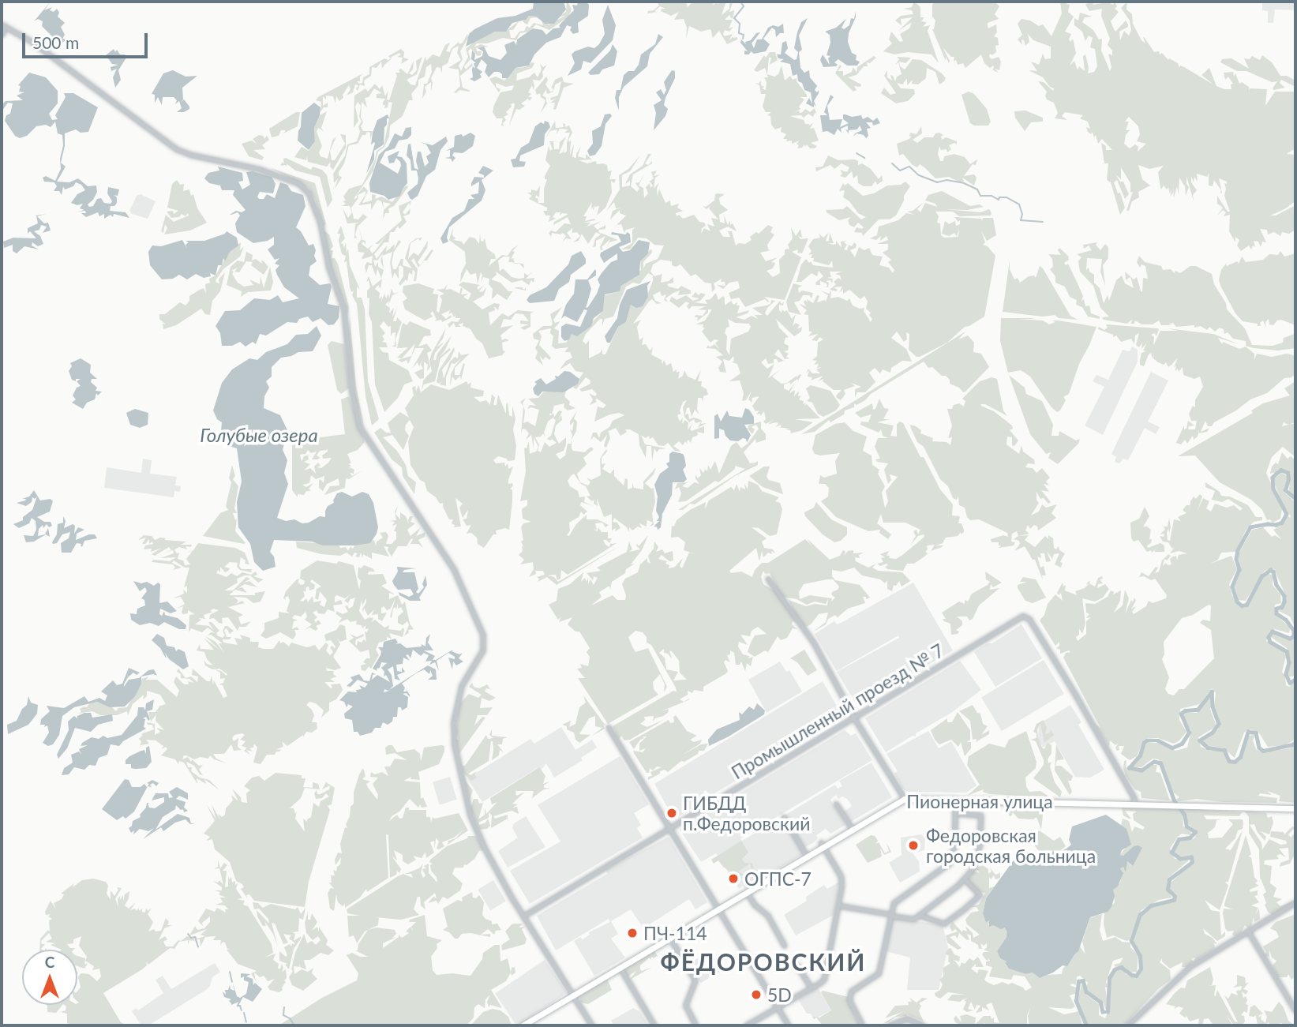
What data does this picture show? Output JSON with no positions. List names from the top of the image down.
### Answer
{
  "streets": {
    "main road": ["Пионерная улица"],
    "street": ["Промышленный проезд № 7"]
  },
  "crossings": [
    ["Промышленный проезд № 7", "Пионерная улица"]
  ],
  "districts": ["ФЁДОРОВСКИЙ"],
  "water": ["Голубые озера"],
  "places": [
    "ГИБДД п.Федоровский",
    "Федоровская городская больница",
    "ОГПС-7",
    "ПЧ-114",
    "5D"
  ],
  "scale_bar": "500 m",
  "north": "top"
}
